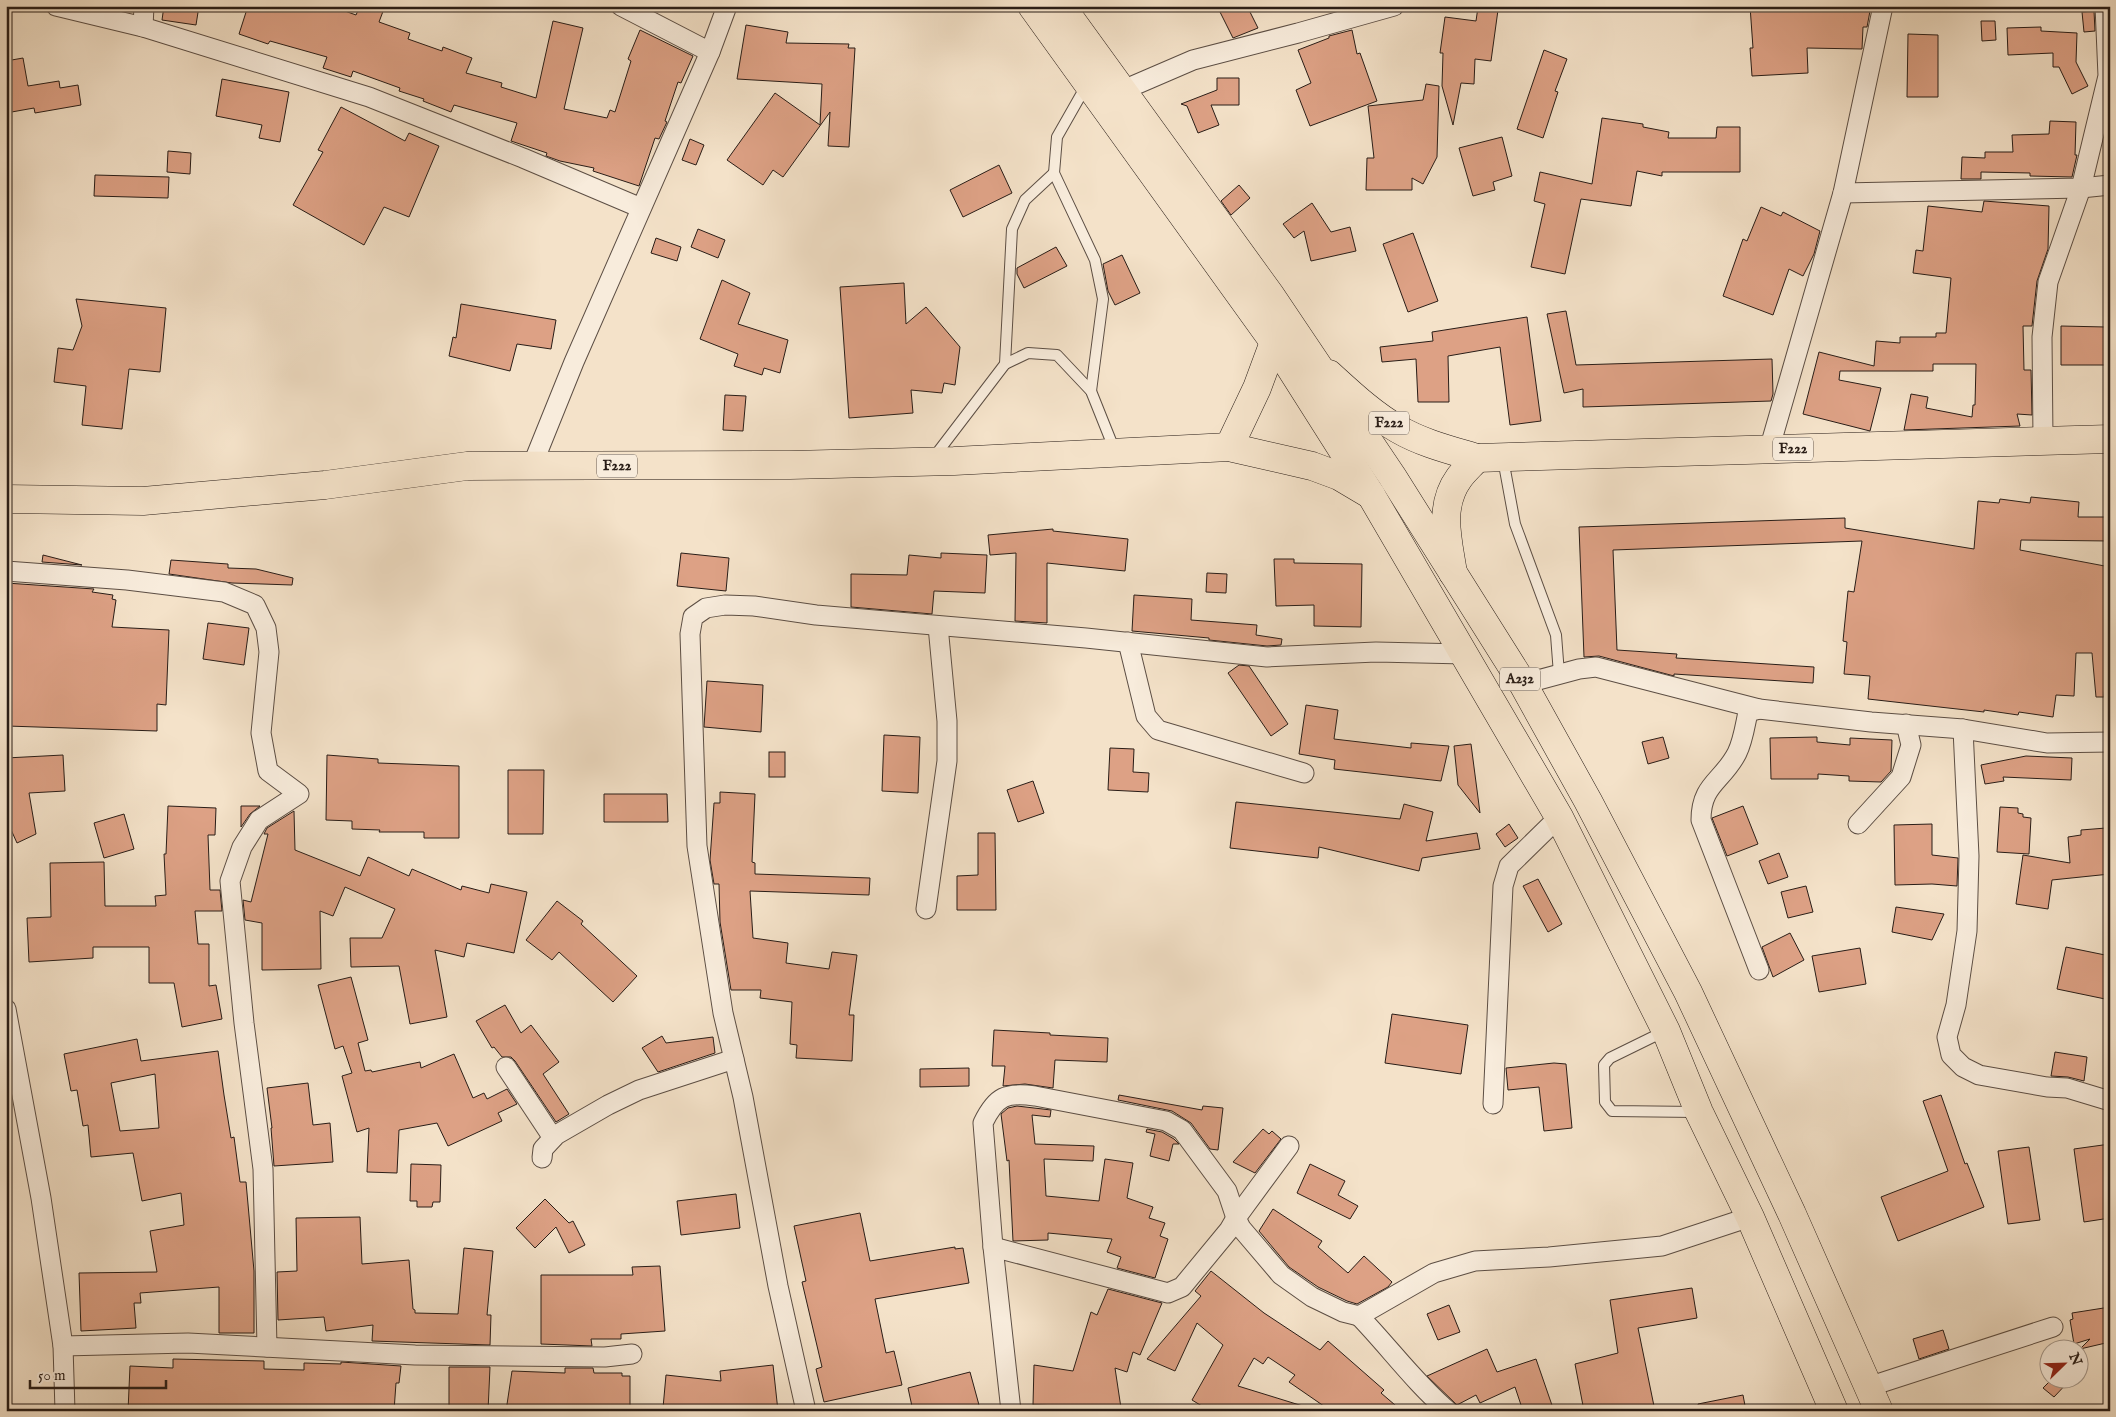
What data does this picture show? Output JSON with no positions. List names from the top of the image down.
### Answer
{
  "streets": {
    "main road": ["F222", "A232"]
  },
  "crossings": [
    ["F222", "A232"]
  ],
  "scale_bar": "50 m",
  "north": "top right"
}
